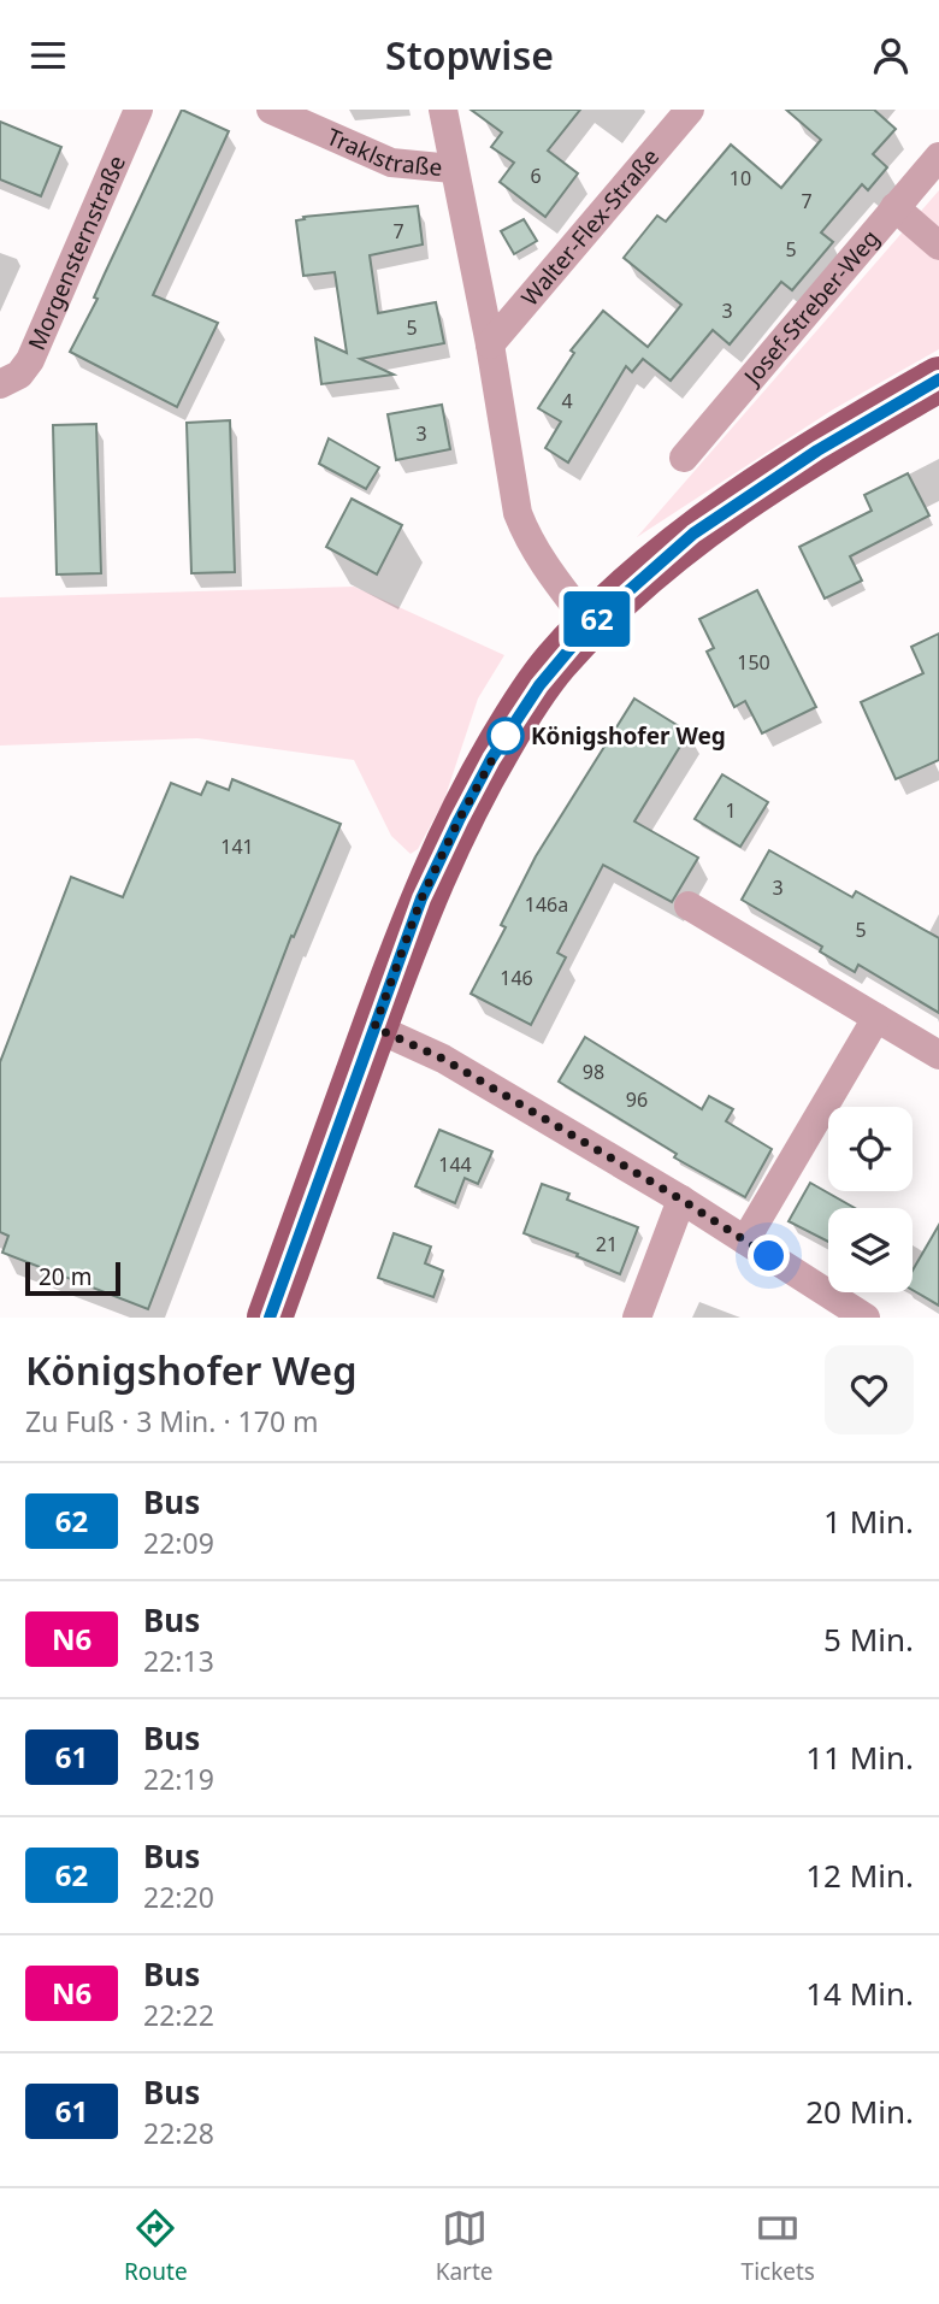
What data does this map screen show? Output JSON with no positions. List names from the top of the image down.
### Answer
{
  "streets": {
    "street": [
      "Traklstraße",
      "Walter-Flex-Straße",
      "Morgensternstraße",
      "Josef-Streber-Weg"
    ]
  },
  "places": ["Königshofer Weg"],
  "lines": ["bus line 62"],
  "house_numbers": [
    "6",
    "10",
    "7",
    "7",
    "5",
    "3",
    "5",
    "4",
    "3",
    "150",
    "1",
    "141",
    "3",
    "146a",
    "5",
    "146",
    "98",
    "96",
    "144",
    "21"
  ],
  "scale_bar": "20 m",
  "page": {
    "header": "Stopwise",
    "on_map": "62",
    "scale": "20 m",
    "heading": ["Königshofer Weg", "Zu Fuß · 3 Min. · 170 m"],
    "list": [
      {
        "mark": "62",
        "name": "Bus",
        "note": "22:09",
        "value": "1 Min."
      },
      {
        "mark": "N6",
        "name": "Bus",
        "note": "22:13",
        "value": "5 Min."
      },
      {
        "mark": "61",
        "name": "Bus",
        "note": "22:19",
        "value": "11 Min."
      },
      {
        "mark": "62",
        "name": "Bus",
        "note": "22:20",
        "value": "12 Min."
      },
      {
        "mark": "N6",
        "name": "Bus",
        "note": "22:22",
        "value": "14 Min."
      },
      {
        "mark": "61",
        "name": "Bus",
        "note": "22:28",
        "value": "20 Min."
      }
    ],
    "tabs": ["Route", "Karte", "Tickets"]
  }
}
